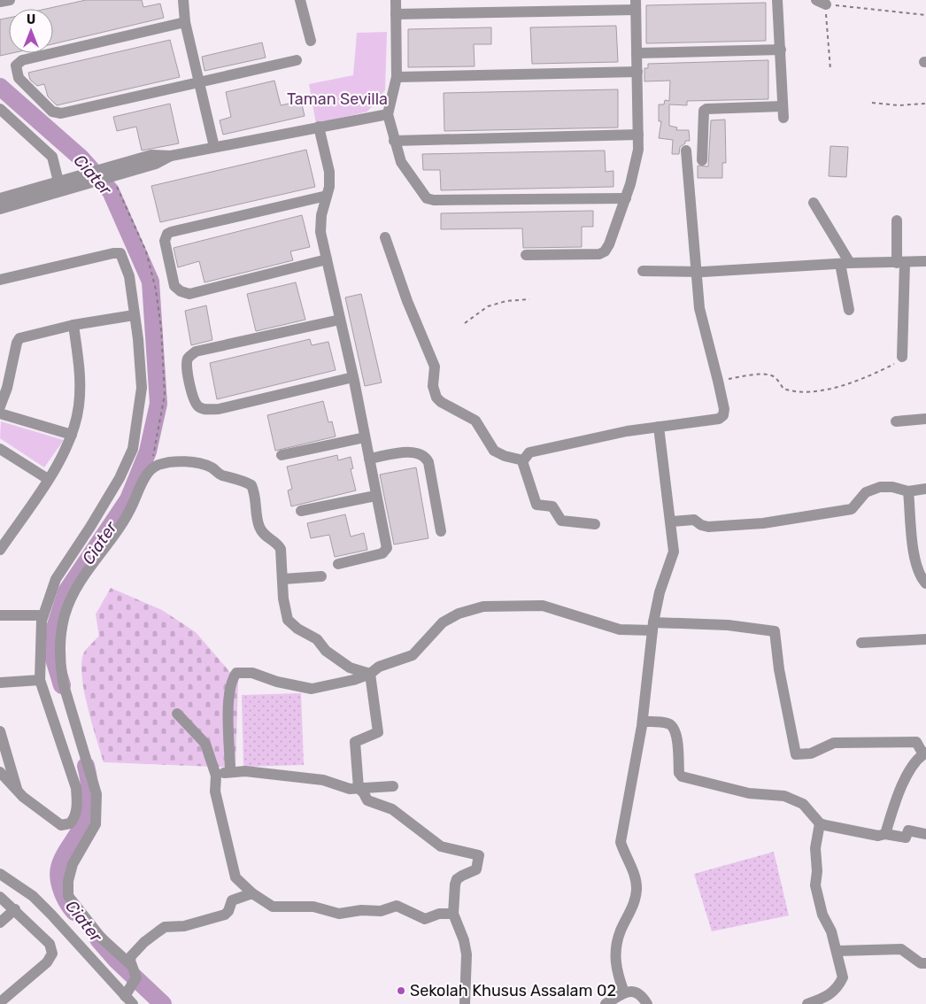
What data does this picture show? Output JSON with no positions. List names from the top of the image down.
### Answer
{
  "water": ["Ciater"],
  "parks": ["Taman Sevilla"],
  "places": ["Sekolah Khusus Assalam 02"],
  "north": "top"
}
